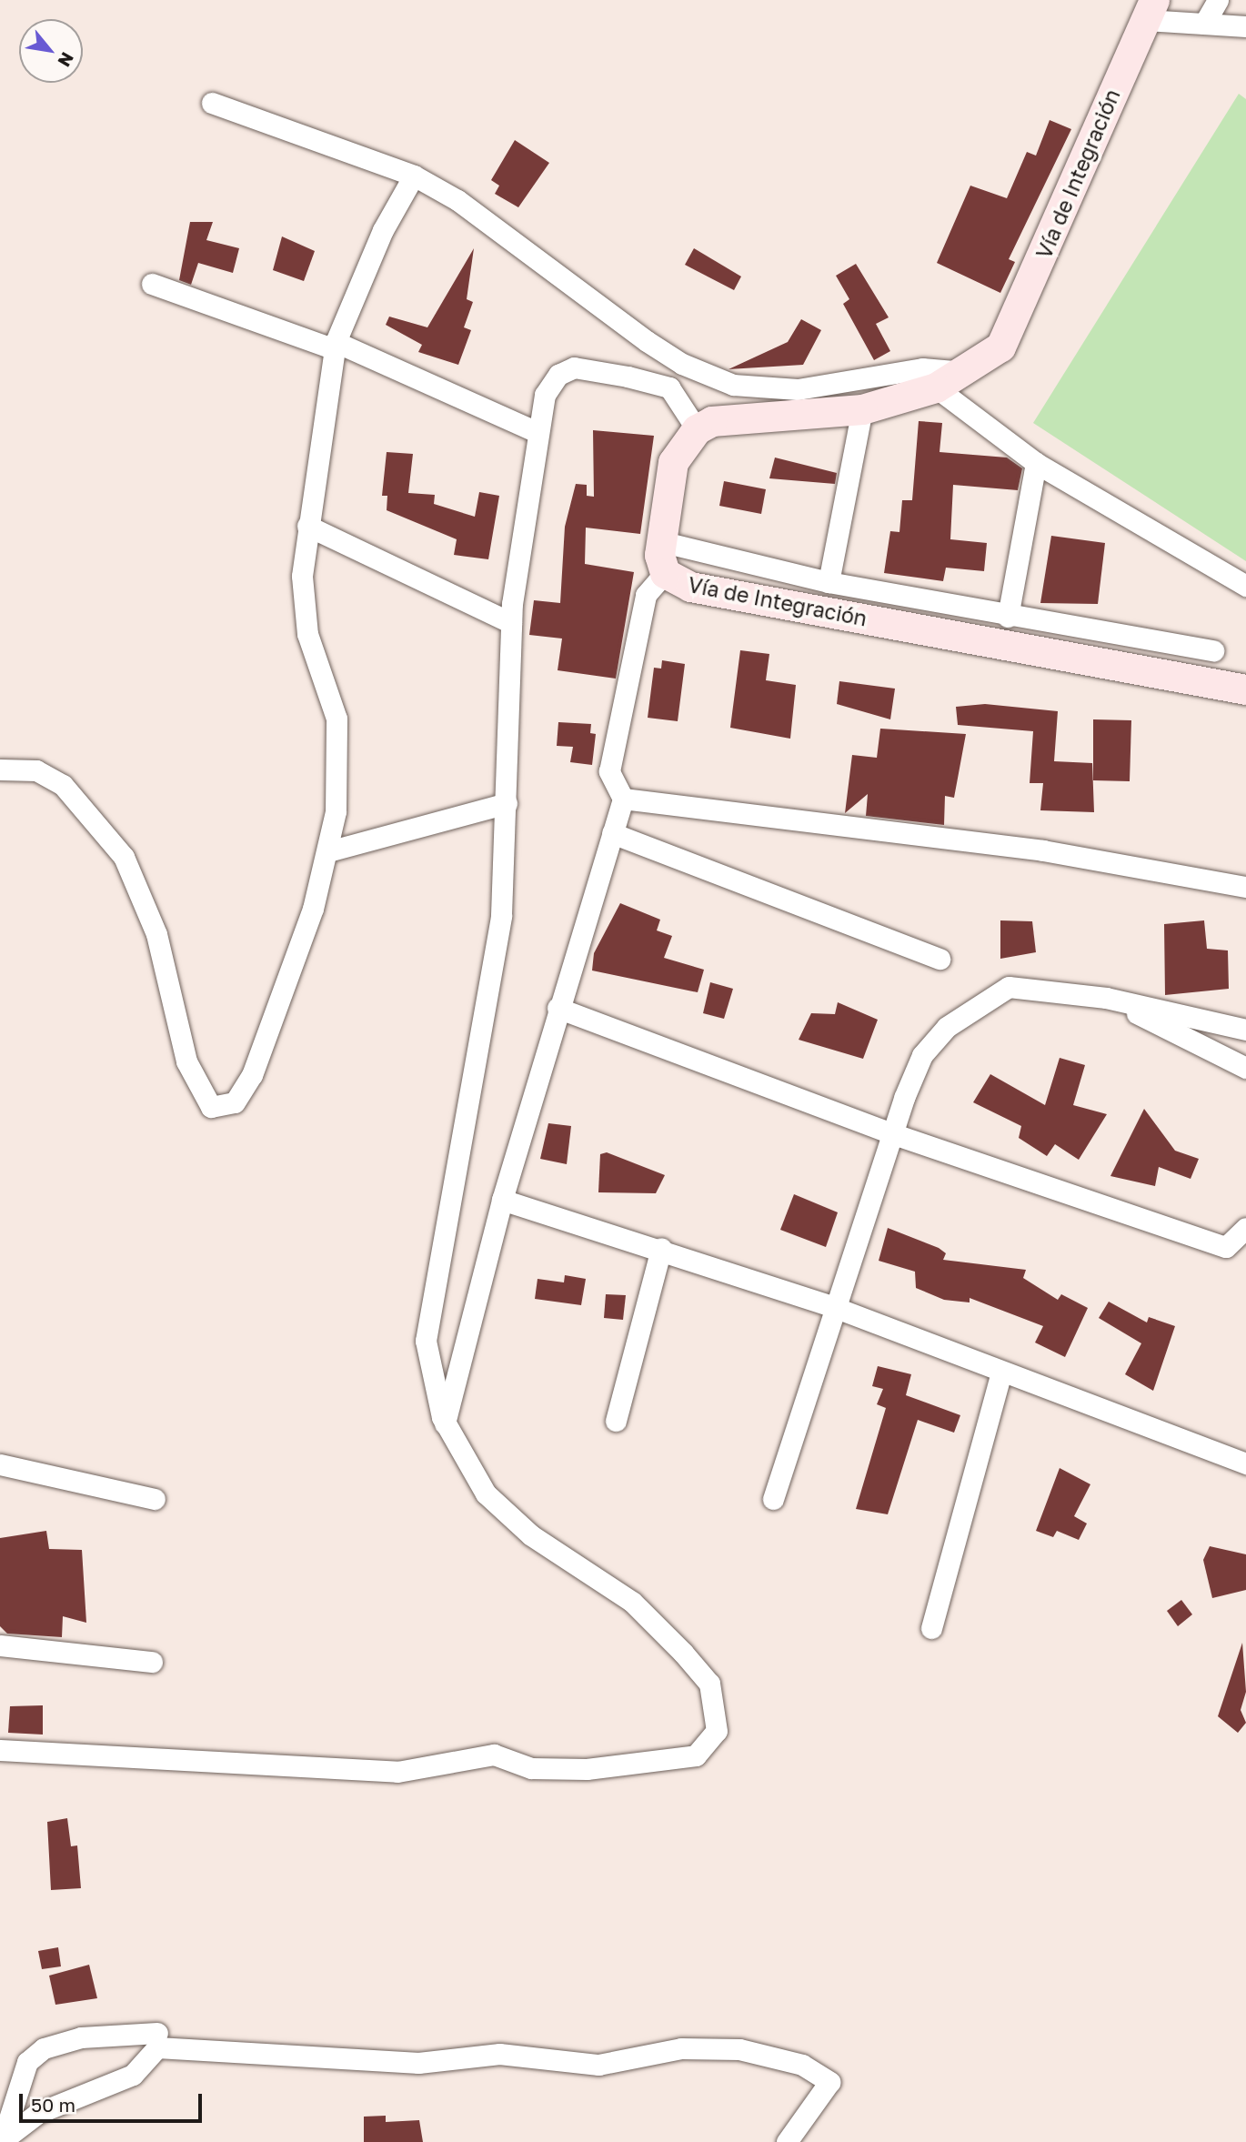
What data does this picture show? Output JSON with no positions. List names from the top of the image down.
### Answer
{
  "streets": {
    "main road": ["Vía de Integración"]
  },
  "scale_bar": "50 m",
  "north": "bottom right"
}
